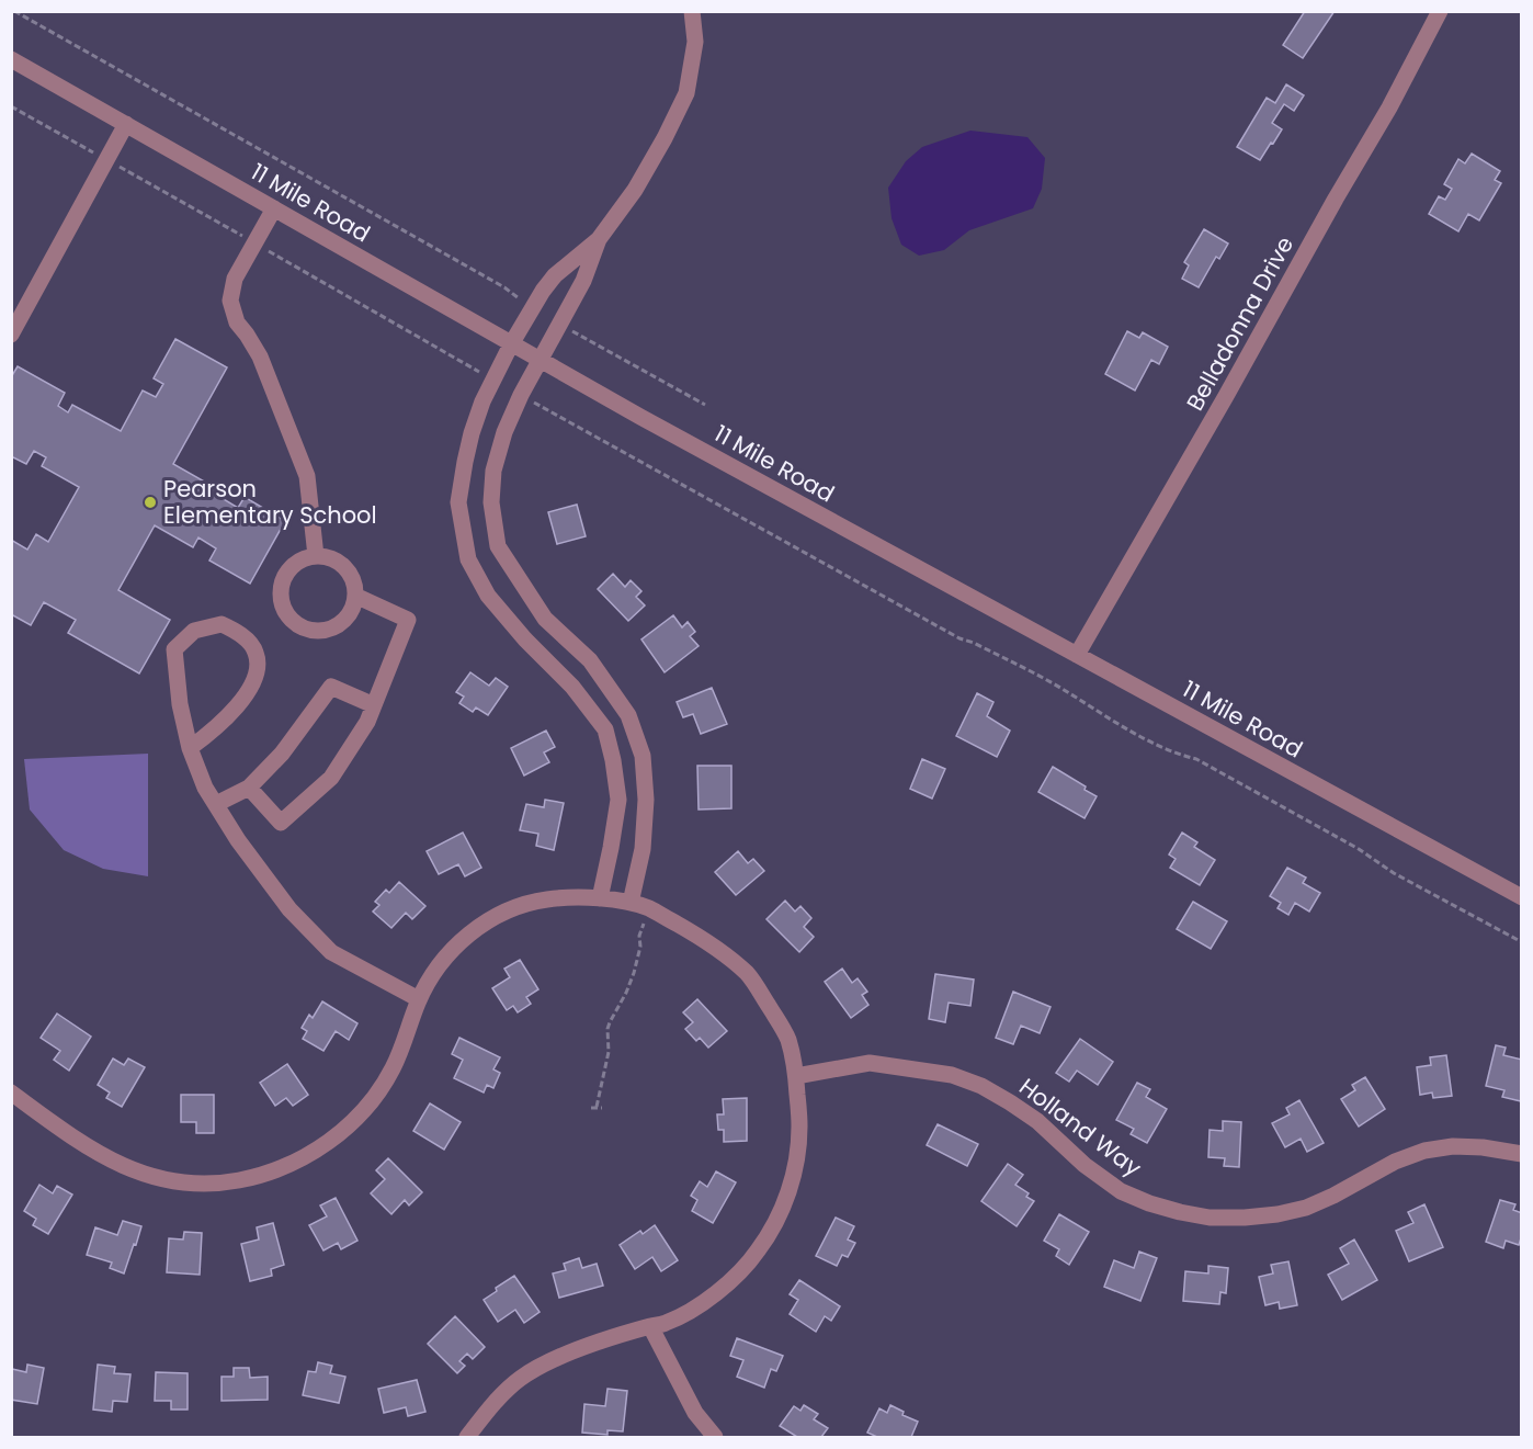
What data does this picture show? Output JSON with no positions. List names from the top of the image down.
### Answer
{
  "streets": {
    "street": ["11 Mile Road", "Belladonna Drive", "Holland Way"]
  },
  "crossings": [
    ["11 Mile Road", "Belladonna Drive"]
  ],
  "places": ["Pearson Elementary School"]
}
